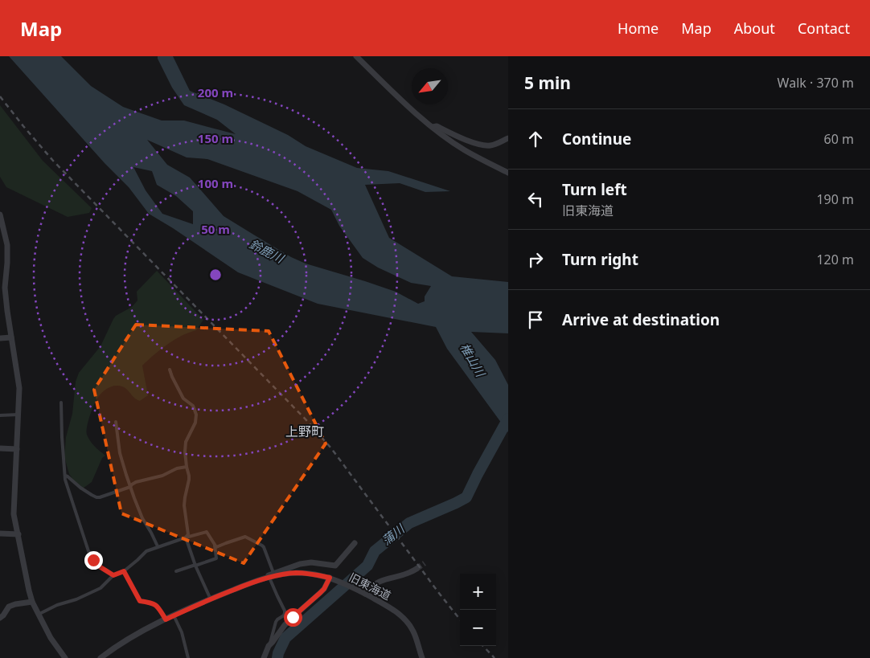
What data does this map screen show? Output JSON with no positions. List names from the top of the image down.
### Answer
{
  "streets": {
    "street": ["旧東海道"]
  },
  "districts": ["上野町"],
  "water": ["鈴鹿川", "椎山川", "蒲川"],
  "north": "bottom left",
  "page": {
    "header": "Map",
    "nav": [
      "Home",
      "Map",
      "About",
      "Contact"
    ],
    "heading": ["5 min", "Walk · 370 m"],
    "list": [
      ["Continue", "60 m"],
      ["Turn left", "旧東海道", "190 m"],
      ["Turn right", "120 m"],
      "Arrive at destination"
    ],
    "map_buttons": ["+", "−"]
  },
  "rings": [
    "200 m",
    "150 m",
    "100 m",
    "50 m"
  ]
}
